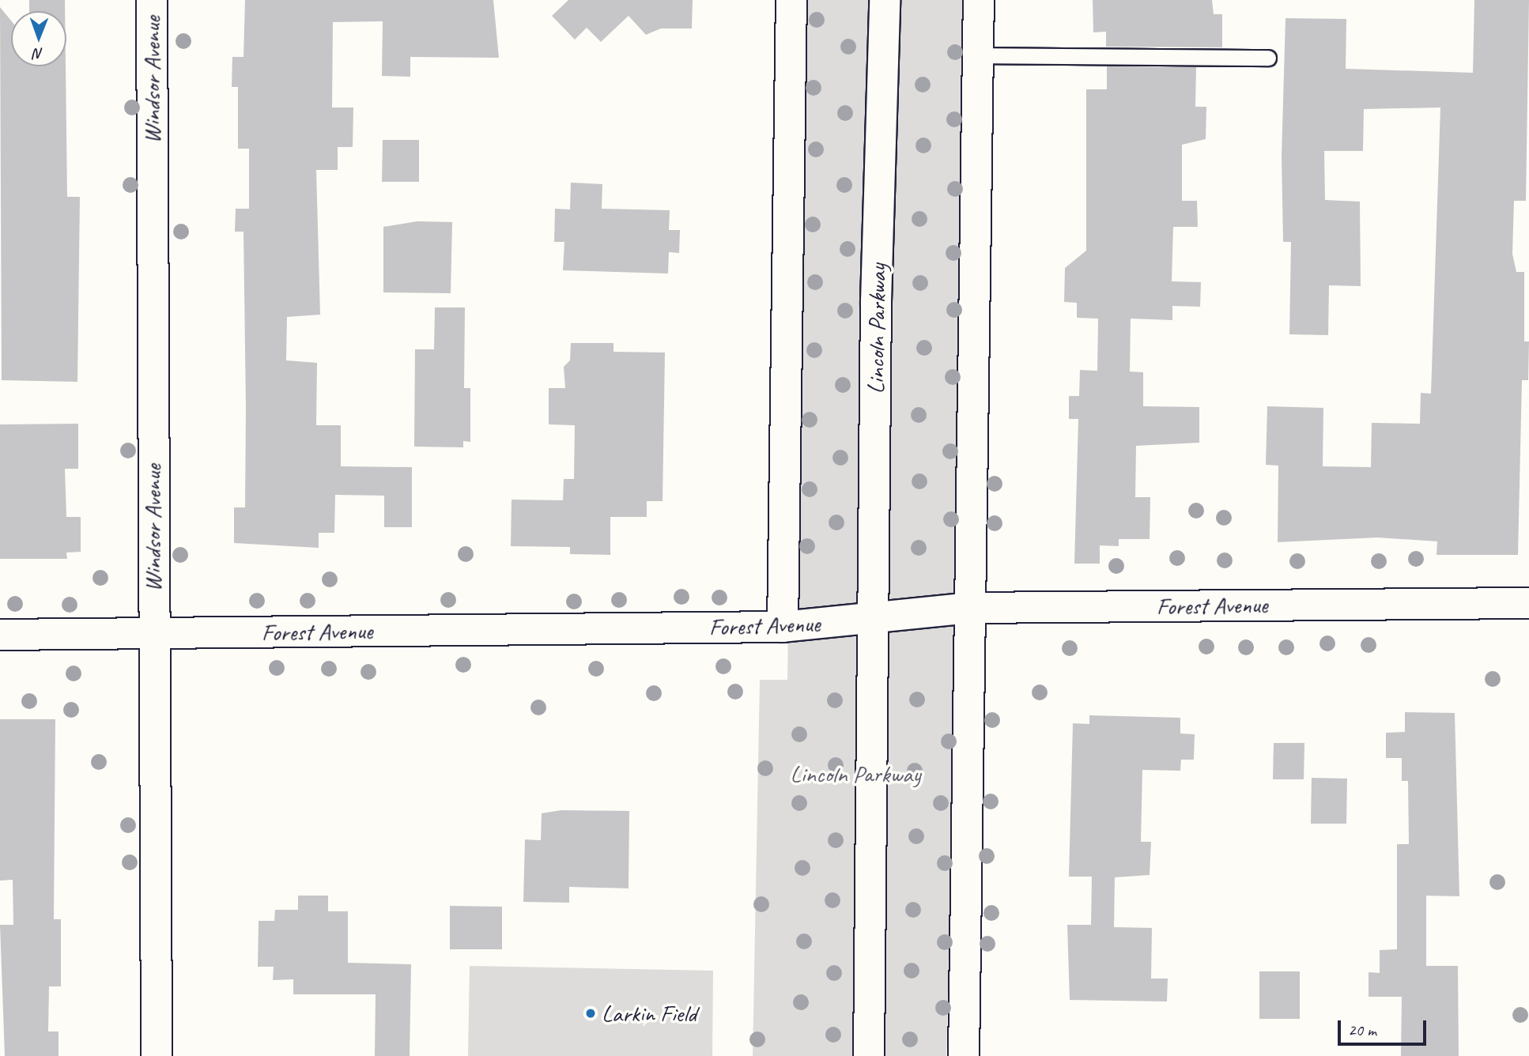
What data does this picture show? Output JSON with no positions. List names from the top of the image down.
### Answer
{
  "streets": {
    "street": ["Windsor Avenue", "Lincoln Parkway", "Forest Avenue"]
  },
  "crossings": [
    ["Windsor Avenue", "Forest Avenue"],
    ["Lincoln Parkway", "Forest Avenue"]
  ],
  "parks": ["Lincoln Parkway"],
  "places": ["Larkin Field"],
  "scale_bar": "20 m",
  "north": "bottom"
}
